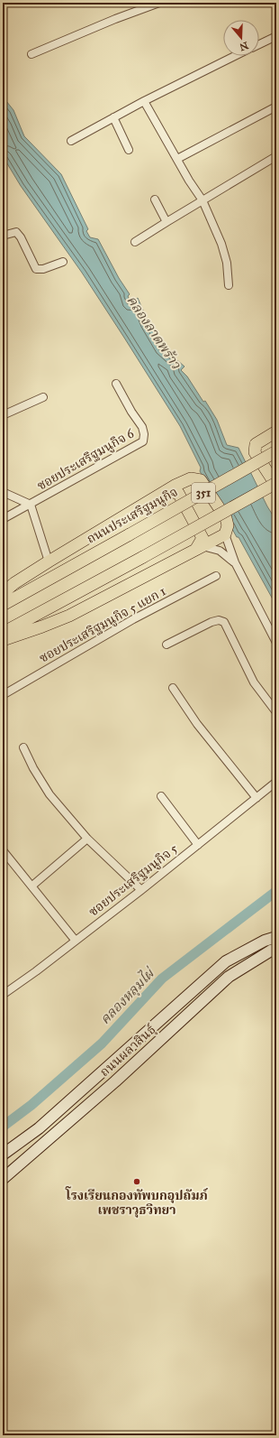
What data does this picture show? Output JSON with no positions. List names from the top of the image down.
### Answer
{
  "streets": {
    "main road": ["351", "ถนนประเสริฐมนูกิจ", "ถนนผลาสินธุ์"],
    "street": ["ซอยประเสริฐมนูกิจ 6", "ซอยประเสริฐมนูกิจ 5 แยก 1", "ซอยประเสริฐมนูกิจ 5"]
  },
  "water": ["คลองลาดพร้าว", "คลองหลุมไผ่"],
  "places": ["โรงเรียนกองทัพบกอุปถัมภ์ เพชราวุธวิทยา"],
  "north": "bottom"
}
